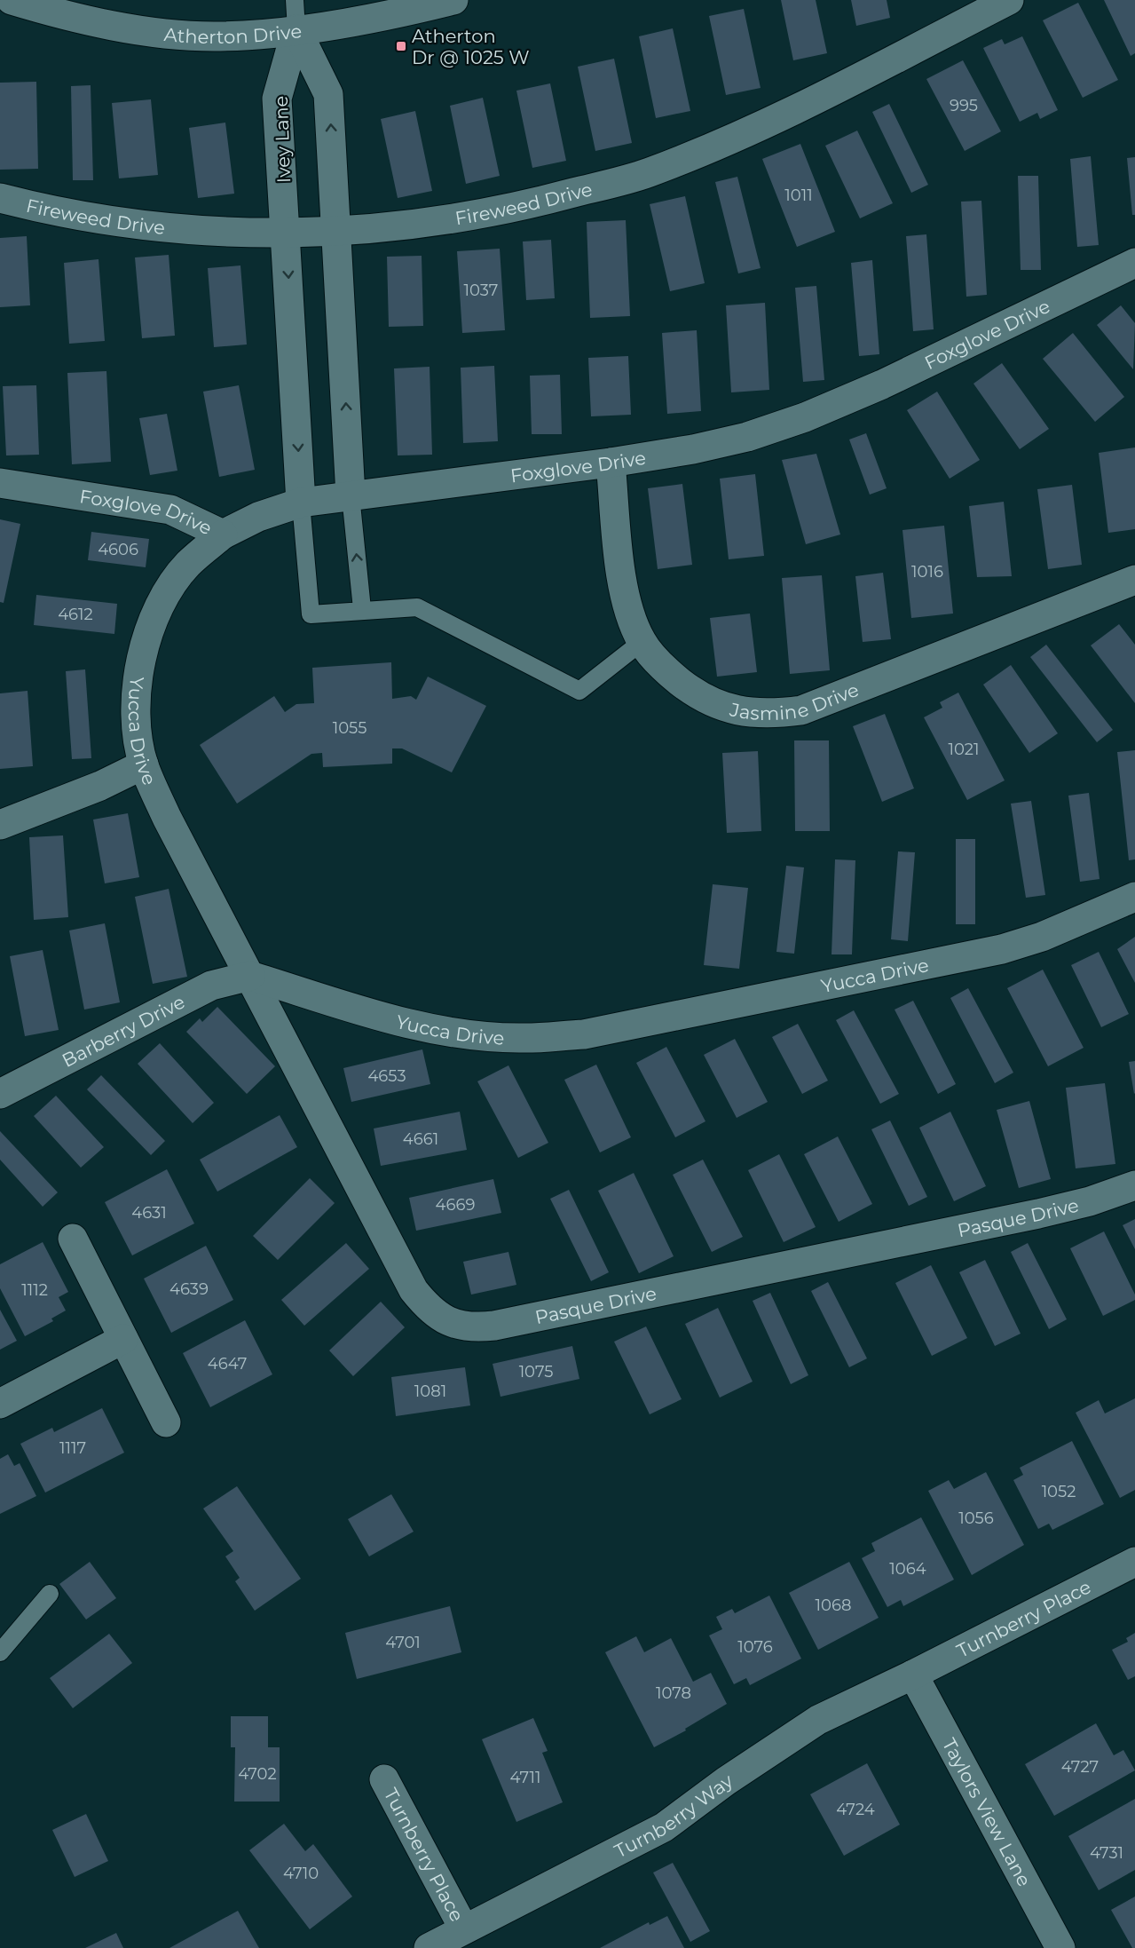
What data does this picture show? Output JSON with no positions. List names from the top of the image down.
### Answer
{
  "streets": {
    "street": [
      "Atherton Drive",
      "Ivey Lane",
      "Fireweed Drive",
      "Foxglove Drive",
      "Jasmine Drive",
      "Yucca Drive",
      "Barberry Drive",
      "Pasque Drive",
      "Turnberry Place",
      "Taylors View Lane",
      "Turnberry Way"
    ]
  },
  "crossings": [
    ["Atherton Drive", "Ivey Lane"],
    ["Ivey Lane", "Fireweed Drive"],
    ["Ivey Lane", "Foxglove Drive"],
    ["Foxglove Drive", "Jasmine Drive"],
    ["Foxglove Drive", "Yucca Drive"],
    ["Yucca Drive", "Barberry Drive"],
    ["Yucca Drive", "Pasque Drive"],
    ["Barberry Drive", "Pasque Drive"],
    ["Turnberry Place", "Taylors View Lane"],
    ["Turnberry Place", "Turnberry Way"],
    ["Taylors View Lane", "Turnberry Way"]
  ],
  "places": {
    "transit": ["Atherton Dr @ 1025 W"]
  },
  "house_numbers": [
    "995",
    "1011",
    "1037",
    "4606",
    "1016",
    "4612",
    "1055",
    "1021",
    "4653",
    "4661",
    "4669",
    "4631",
    "4639",
    "1112",
    "4647",
    "1075",
    "1081",
    "1117",
    "1052",
    "1056",
    "1064",
    "1068",
    "4701",
    "1076",
    "1078",
    "4727",
    "4702",
    "4711",
    "4724",
    "4731",
    "4710"
  ]
}
